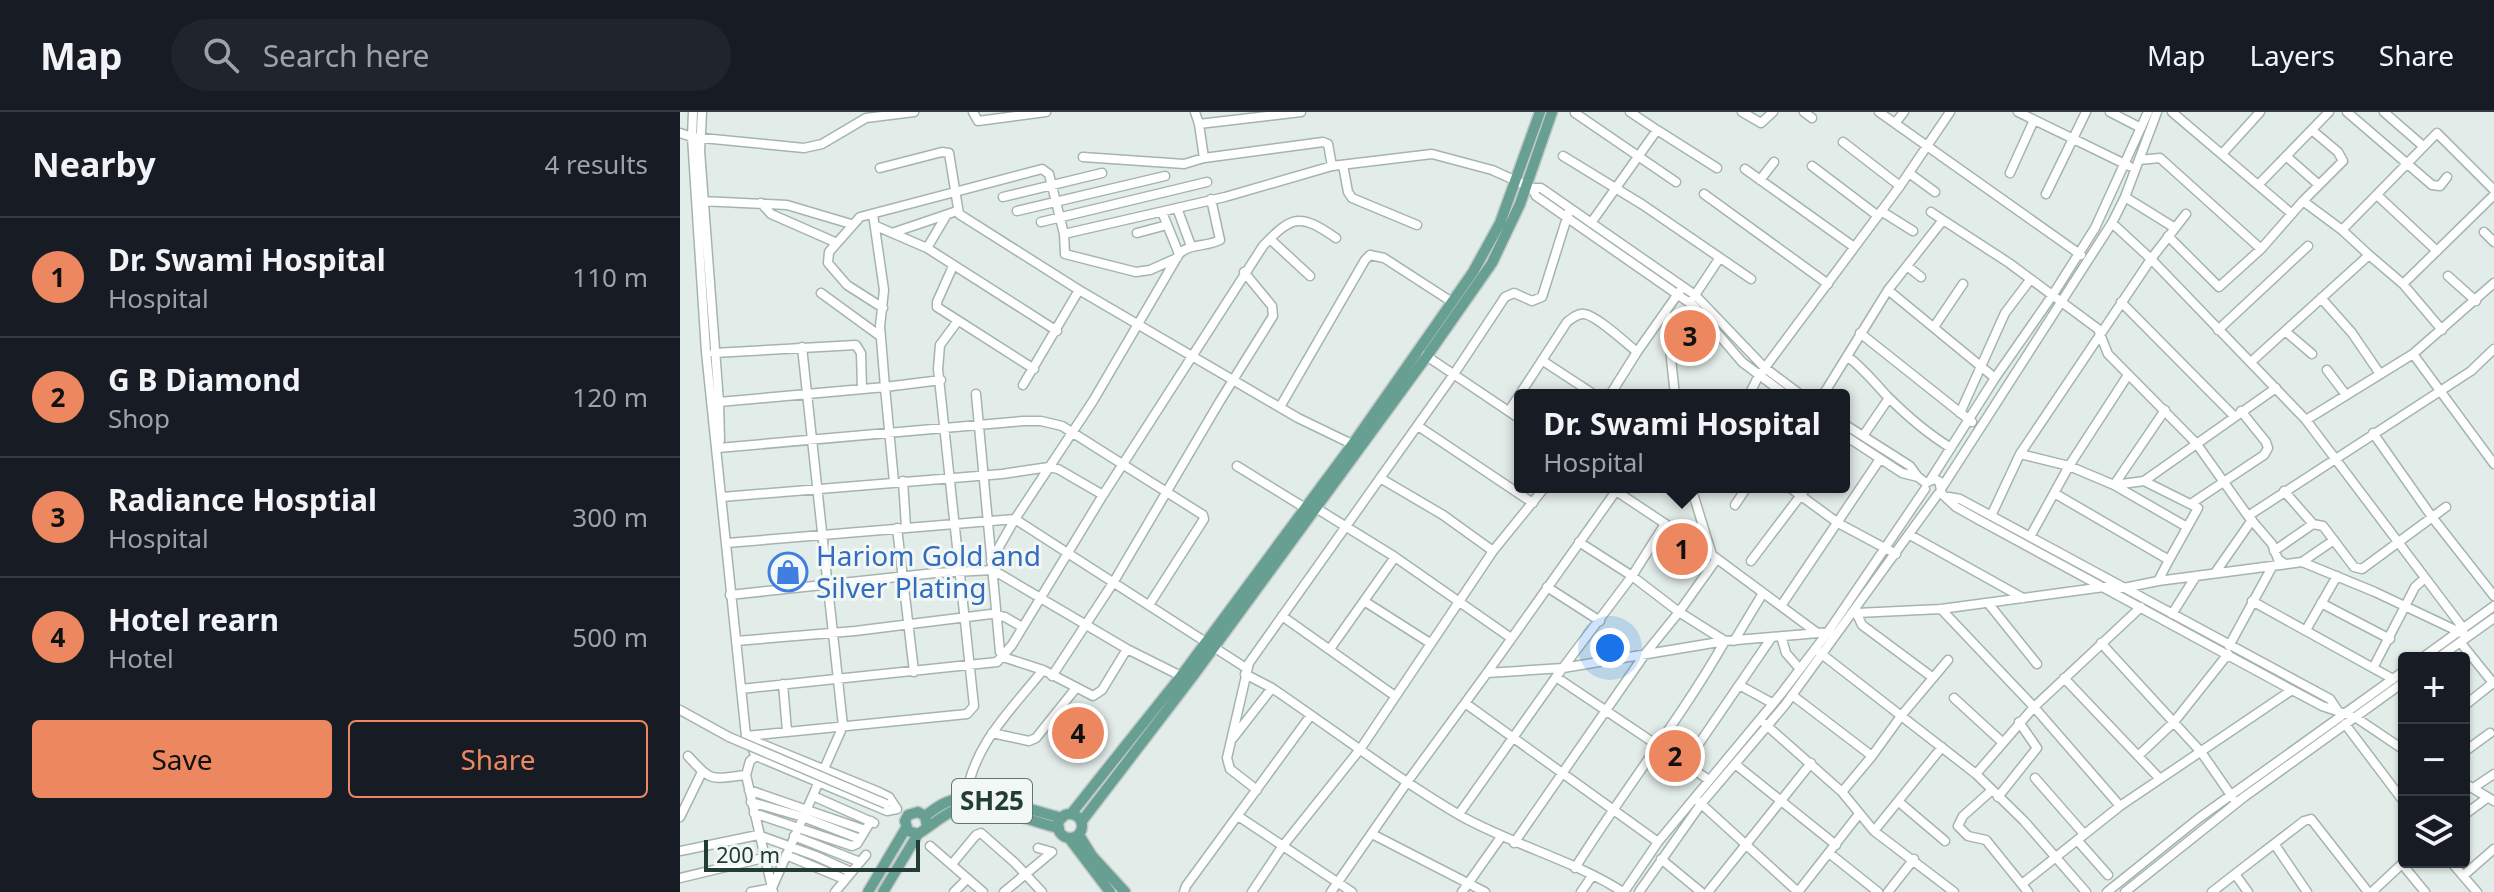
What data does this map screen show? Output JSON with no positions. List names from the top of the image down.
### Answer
{
  "streets": {
    "main road": ["SH25"]
  },
  "places": {
    "shop": ["Hariom Gold and Silver Plating"]
  },
  "scale_bar": "200 m",
  "page": {
    "header": "Map",
    "search": "Search here",
    "nav": ["Map", "Layers", "Share"],
    "heading": ["Nearby", "4 results"],
    "list": [
      {
        "mark": "1",
        "name": "Dr. Swami Hospital",
        "note": "Hospital",
        "value": "110 m"
      },
      {
        "mark": "2",
        "name": "G B Diamond",
        "note": "Shop",
        "value": "120 m"
      },
      {
        "mark": "3",
        "name": "Radiance Hosptial",
        "note": "Hospital",
        "value": "300 m"
      },
      {
        "mark": "4",
        "name": "Hotel rearn",
        "note": "Hotel",
        "value": "500 m"
      }
    ],
    "pins": [
      "3",
      "1",
      "4",
      "2"
    ],
    "popup": ["Dr. Swami Hospital", "Hospital"],
    "map_buttons": ["+", "−"],
    "buttons": ["Save", "Share"],
    "scale": "200 m"
  }
}
